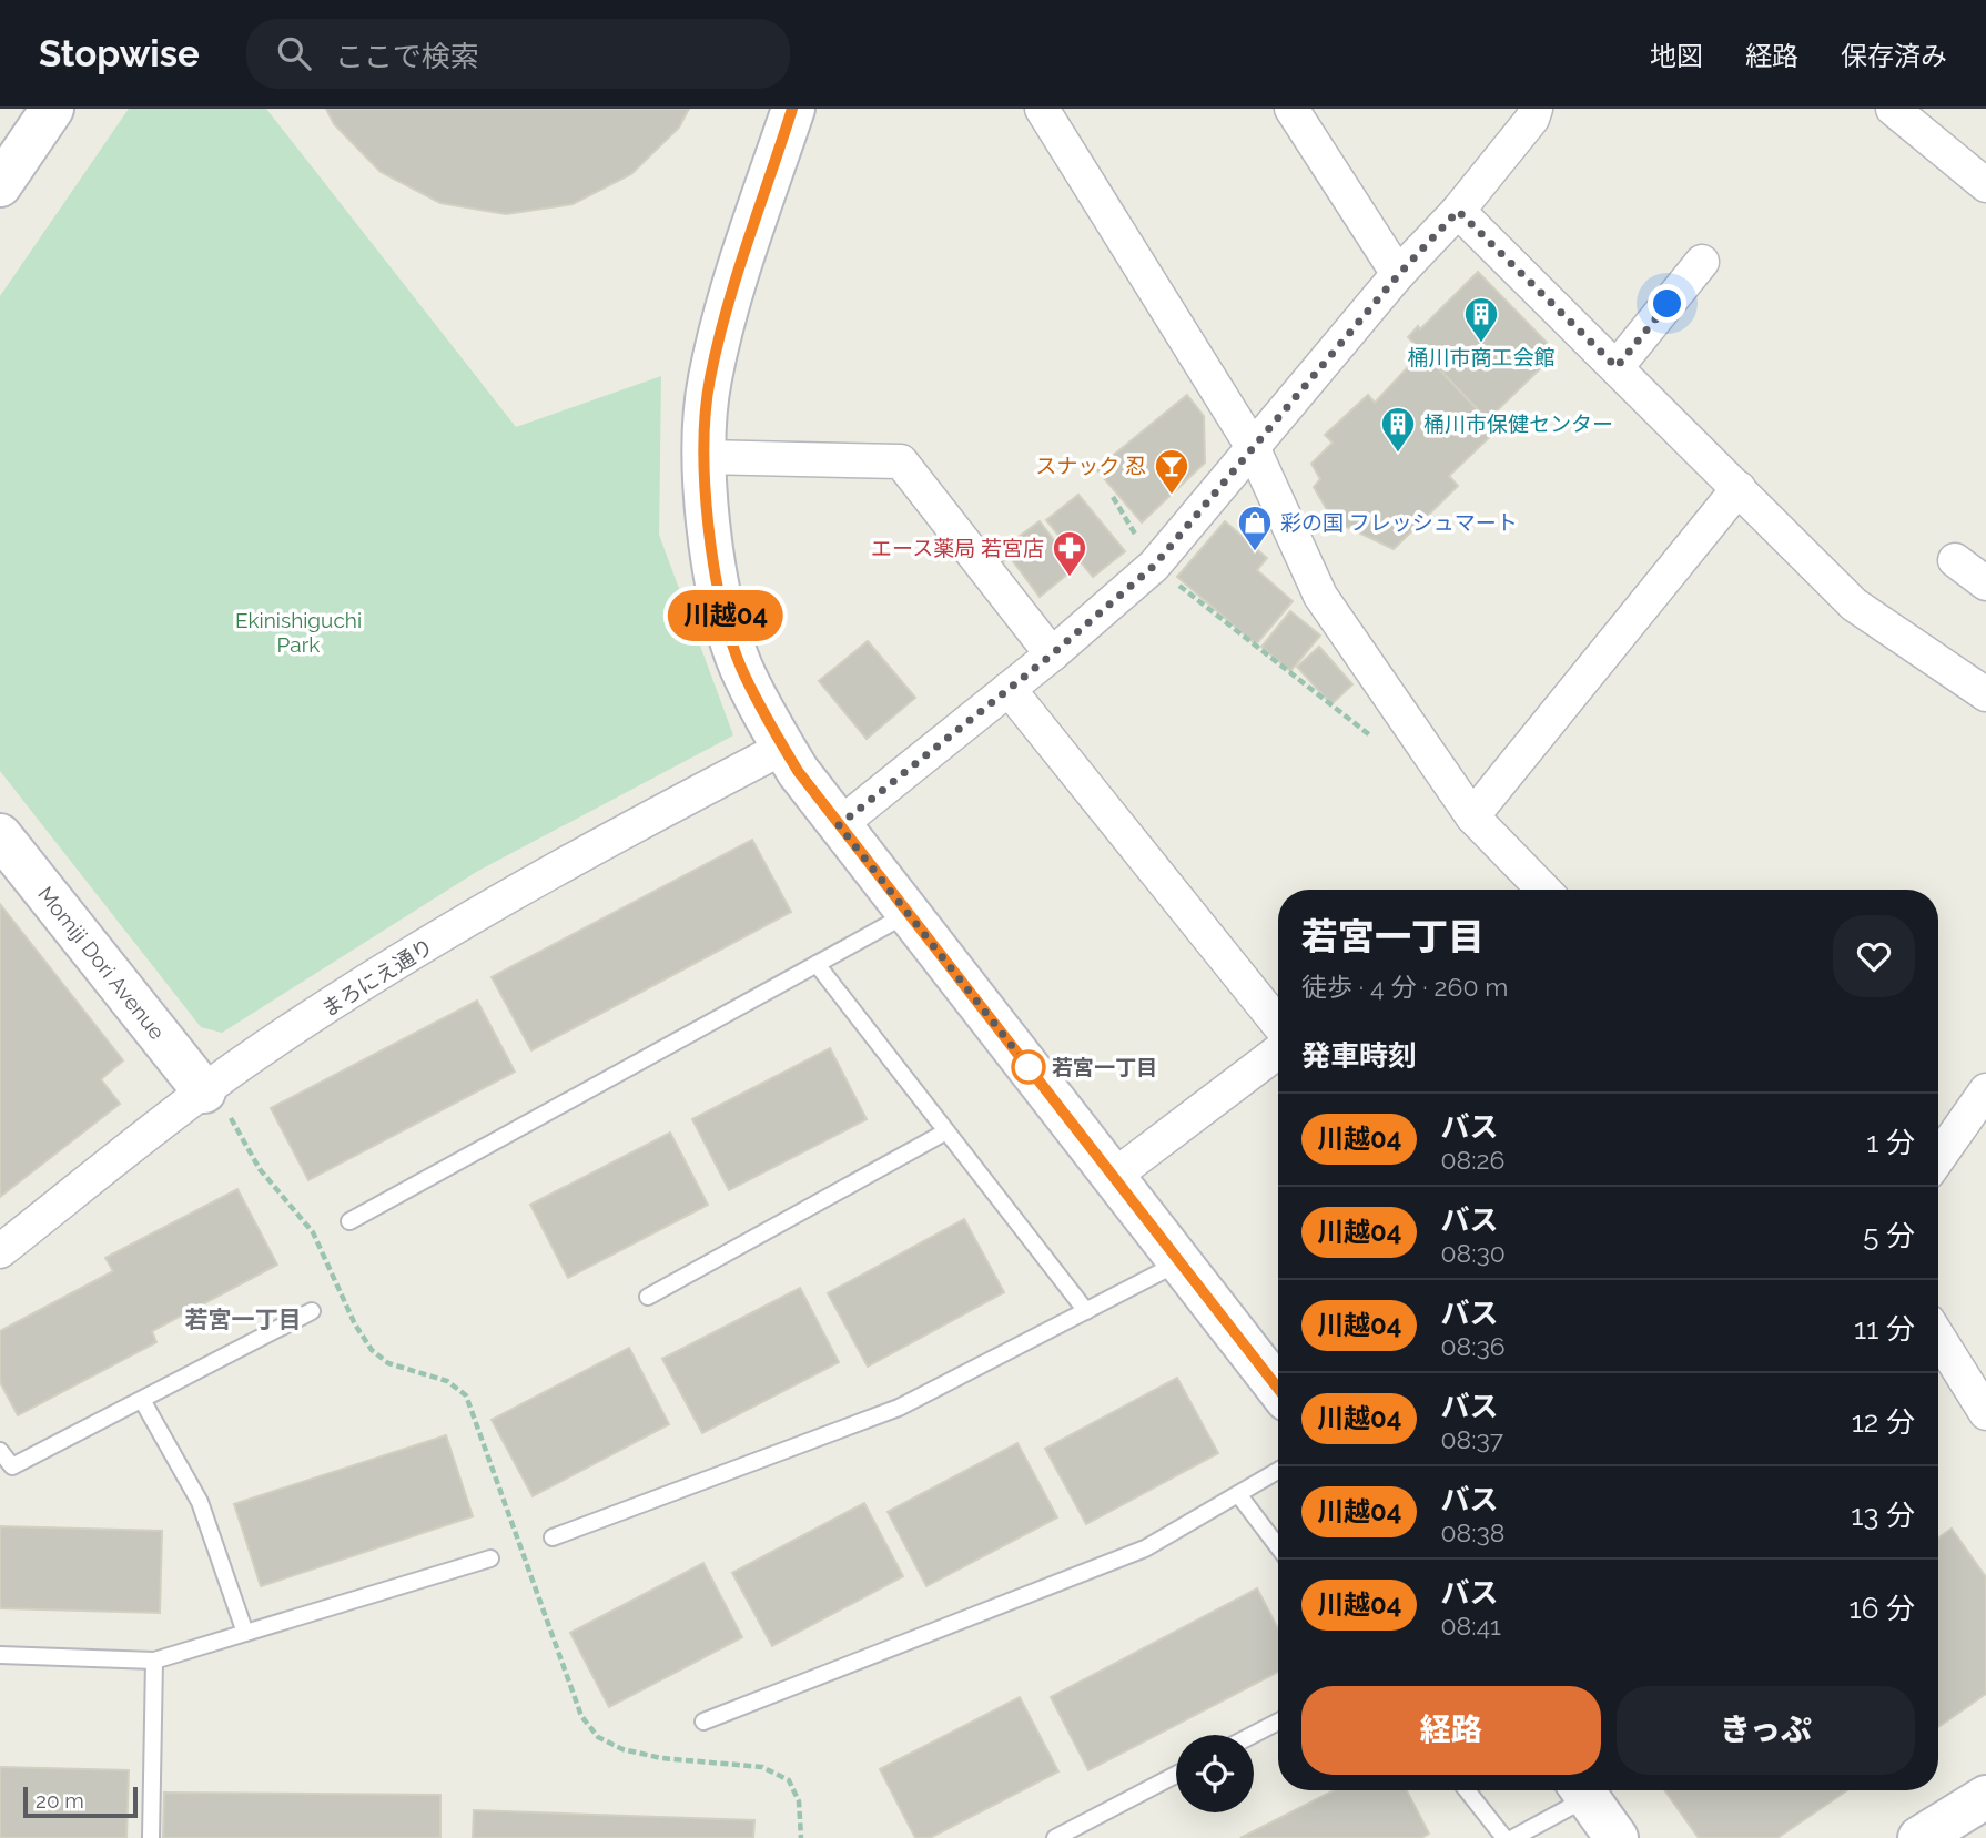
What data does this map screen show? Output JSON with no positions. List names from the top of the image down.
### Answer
{
  "streets": {
    "street": ["Momiji Dori Avenue", "まろにえ通り"]
  },
  "crossings": [
    ["Momiji Dori Avenue", "まろにえ通り"]
  ],
  "districts": ["若宮一丁目"],
  "parks": ["Ekinishiguchi Park"],
  "places": {
    "building": ["桶川市商工会館", "桶川市保健センター"],
    "bar": ["スナック 忍"],
    "shop": ["彩の国 フレッシュマート"],
    "pharmacy": ["エース薬局 若宮店"],
    "other": ["若宮一丁目"]
  },
  "lines": ["bus line 川越04"],
  "scale_bar": "20 m",
  "page": {
    "header": "Stopwise",
    "search": "ここで検索",
    "nav": ["地図", "経路", "保存済み"],
    "on_map": "川越04",
    "heading": [
      ["若宮一丁目", "徒歩 · 4 分 · 260 m"],
      "発車時刻"
    ],
    "list": [
      {
        "mark": "川越04",
        "name": "バス",
        "note": "08:26",
        "value": "1 分"
      },
      {
        "mark": "川越04",
        "name": "バス",
        "note": "08:30",
        "value": "5 分"
      },
      {
        "mark": "川越04",
        "name": "バス",
        "note": "08:36",
        "value": "11 分"
      },
      {
        "mark": "川越04",
        "name": "バス",
        "note": "08:37",
        "value": "12 分"
      },
      {
        "mark": "川越04",
        "name": "バス",
        "note": "08:38",
        "value": "13 分"
      },
      {
        "mark": "川越04",
        "name": "バス",
        "note": "08:41",
        "value": "16 分"
      }
    ],
    "buttons": ["経路", "きっぷ"],
    "scale": "20 m"
  }
}
